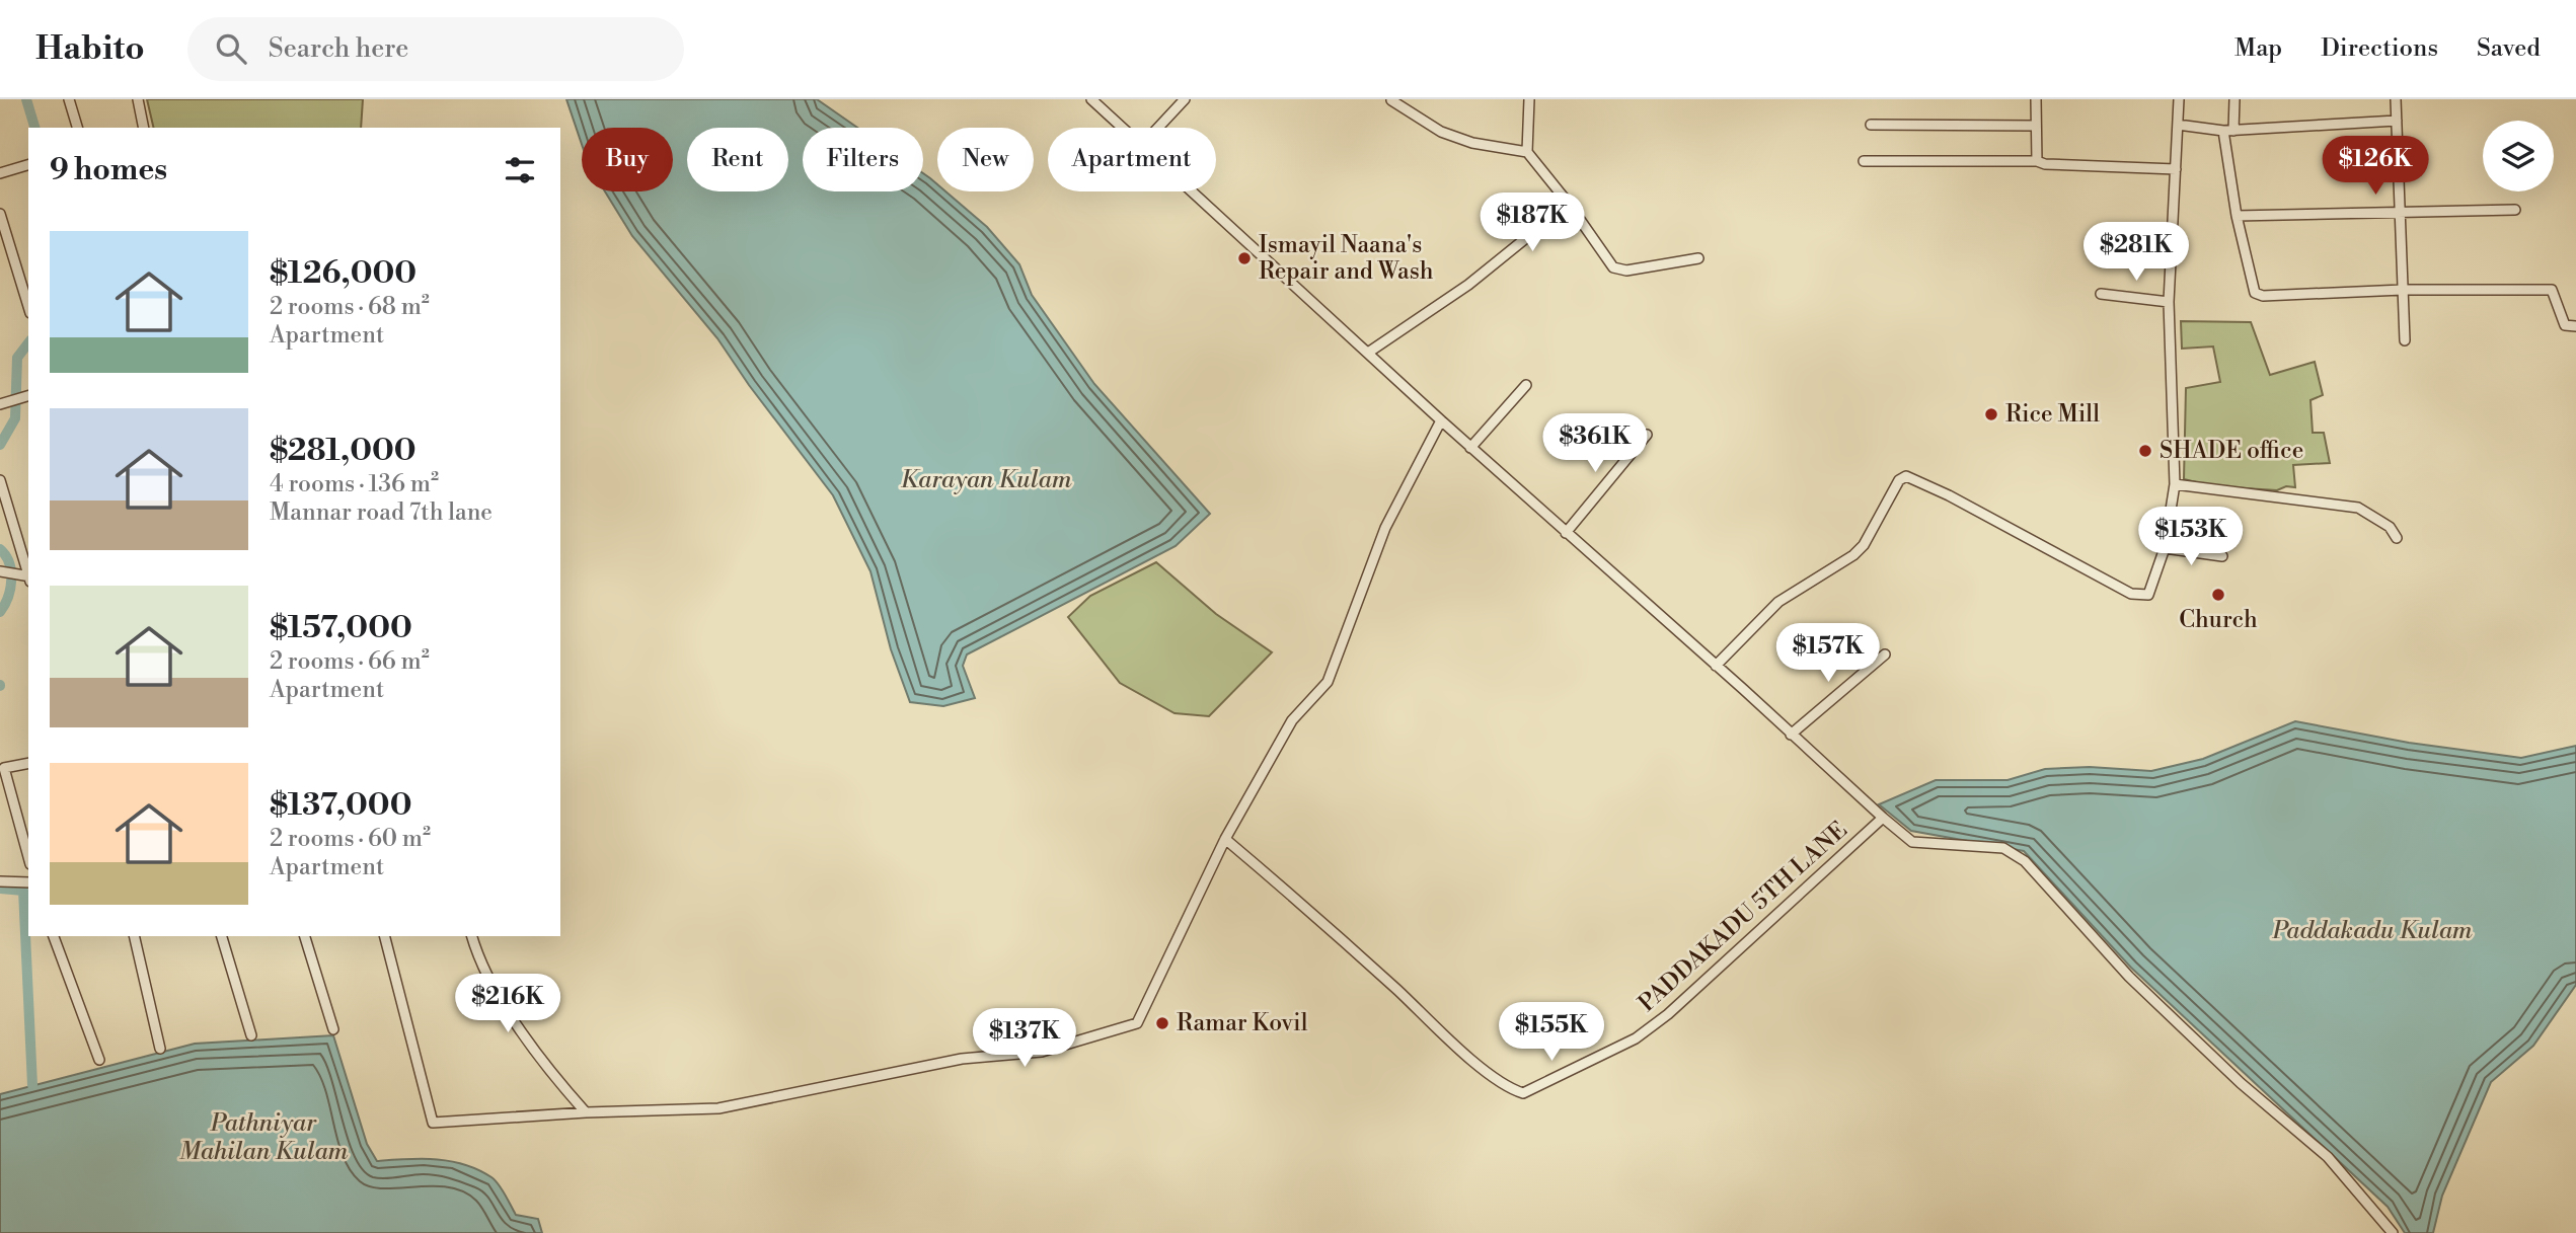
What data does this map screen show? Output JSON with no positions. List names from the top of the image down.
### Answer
{
  "streets": {
    "street": ["PADDAKADU 5TH LANE"]
  },
  "water": ["Karayan Kulam", "Paddakadu Kulam", "Pathniyar Mahilan Kulam"],
  "places": [
    "Ismayil Naana's Repair and Wash",
    "Rice Mill",
    "SHADE office",
    "Church",
    "Ramar Kovil"
  ],
  "page": {
    "header": "Habito",
    "search": "Search here",
    "nav": ["Map", "Directions", "Saved"],
    "chip": [
      "Buy",
      "Rent",
      "Filters",
      "New",
      "Apartment"
    ],
    "heading": "9 homes",
    "price": [
      "$126K",
      "$187K",
      "$281K",
      "$361K",
      "$153K",
      "$157K",
      "$216K",
      "$155K",
      "$137K"
    ],
    "list": [
      {
        "name": "$126,000",
        "note": "2 rooms · 68 m² · Apartment"
      },
      {
        "name": "$281,000",
        "note": "4 rooms · 136 m² · Mannar road 7th lane"
      },
      {
        "name": "$157,000",
        "note": "2 rooms · 66 m² · Apartment"
      },
      {
        "name": "$137,000",
        "note": "2 rooms · 60 m² · Apartment"
      }
    ]
  }
}
